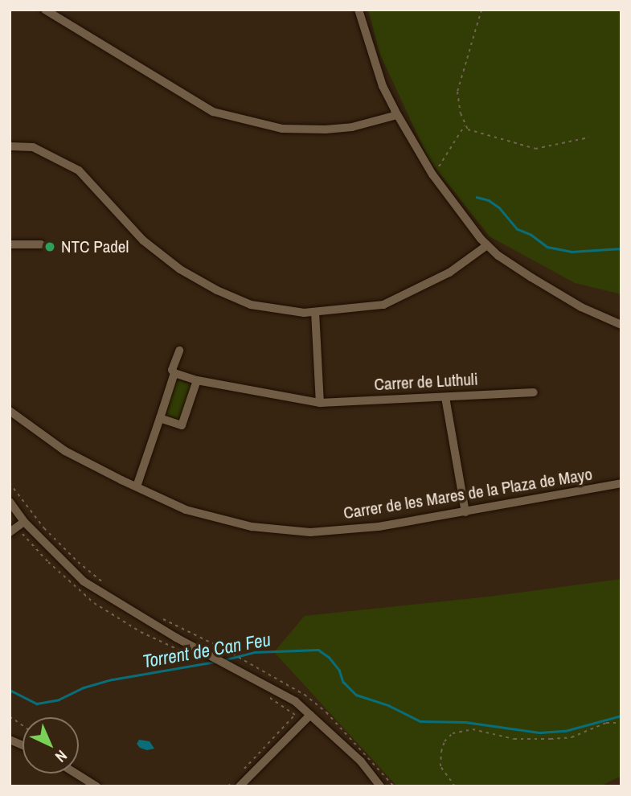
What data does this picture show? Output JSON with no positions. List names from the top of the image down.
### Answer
{
  "streets": {
    "street": ["Carrer de Luthuli", "Carrer de les Mares de la Plaza de Mayo"]
  },
  "water": ["Torrent de Can Feu"],
  "places": ["NTC Padel"],
  "north": "bottom right"
}
